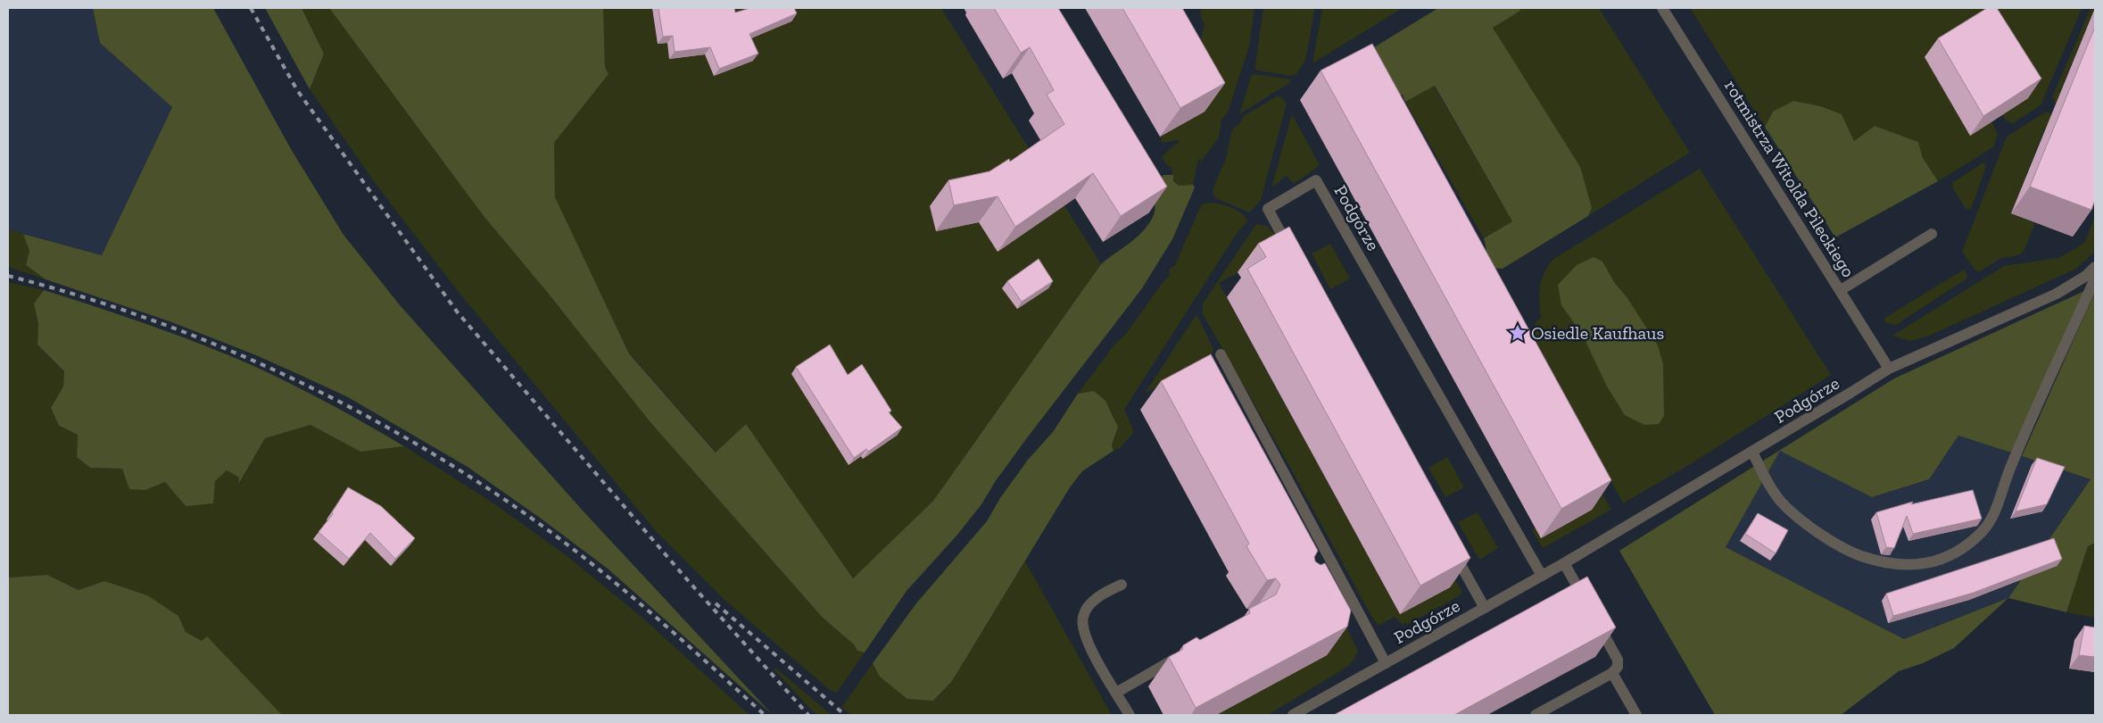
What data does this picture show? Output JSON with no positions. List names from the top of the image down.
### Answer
{
  "streets": {
    "street": ["rotmistrza Witolda Pileckiego", "Podgórze"]
  },
  "crossings": [
    ["rotmistrza Witolda Pileckiego", "Podgórze"]
  ],
  "places": {
    "place": ["Osiedle Kaufhaus"]
  }
}
